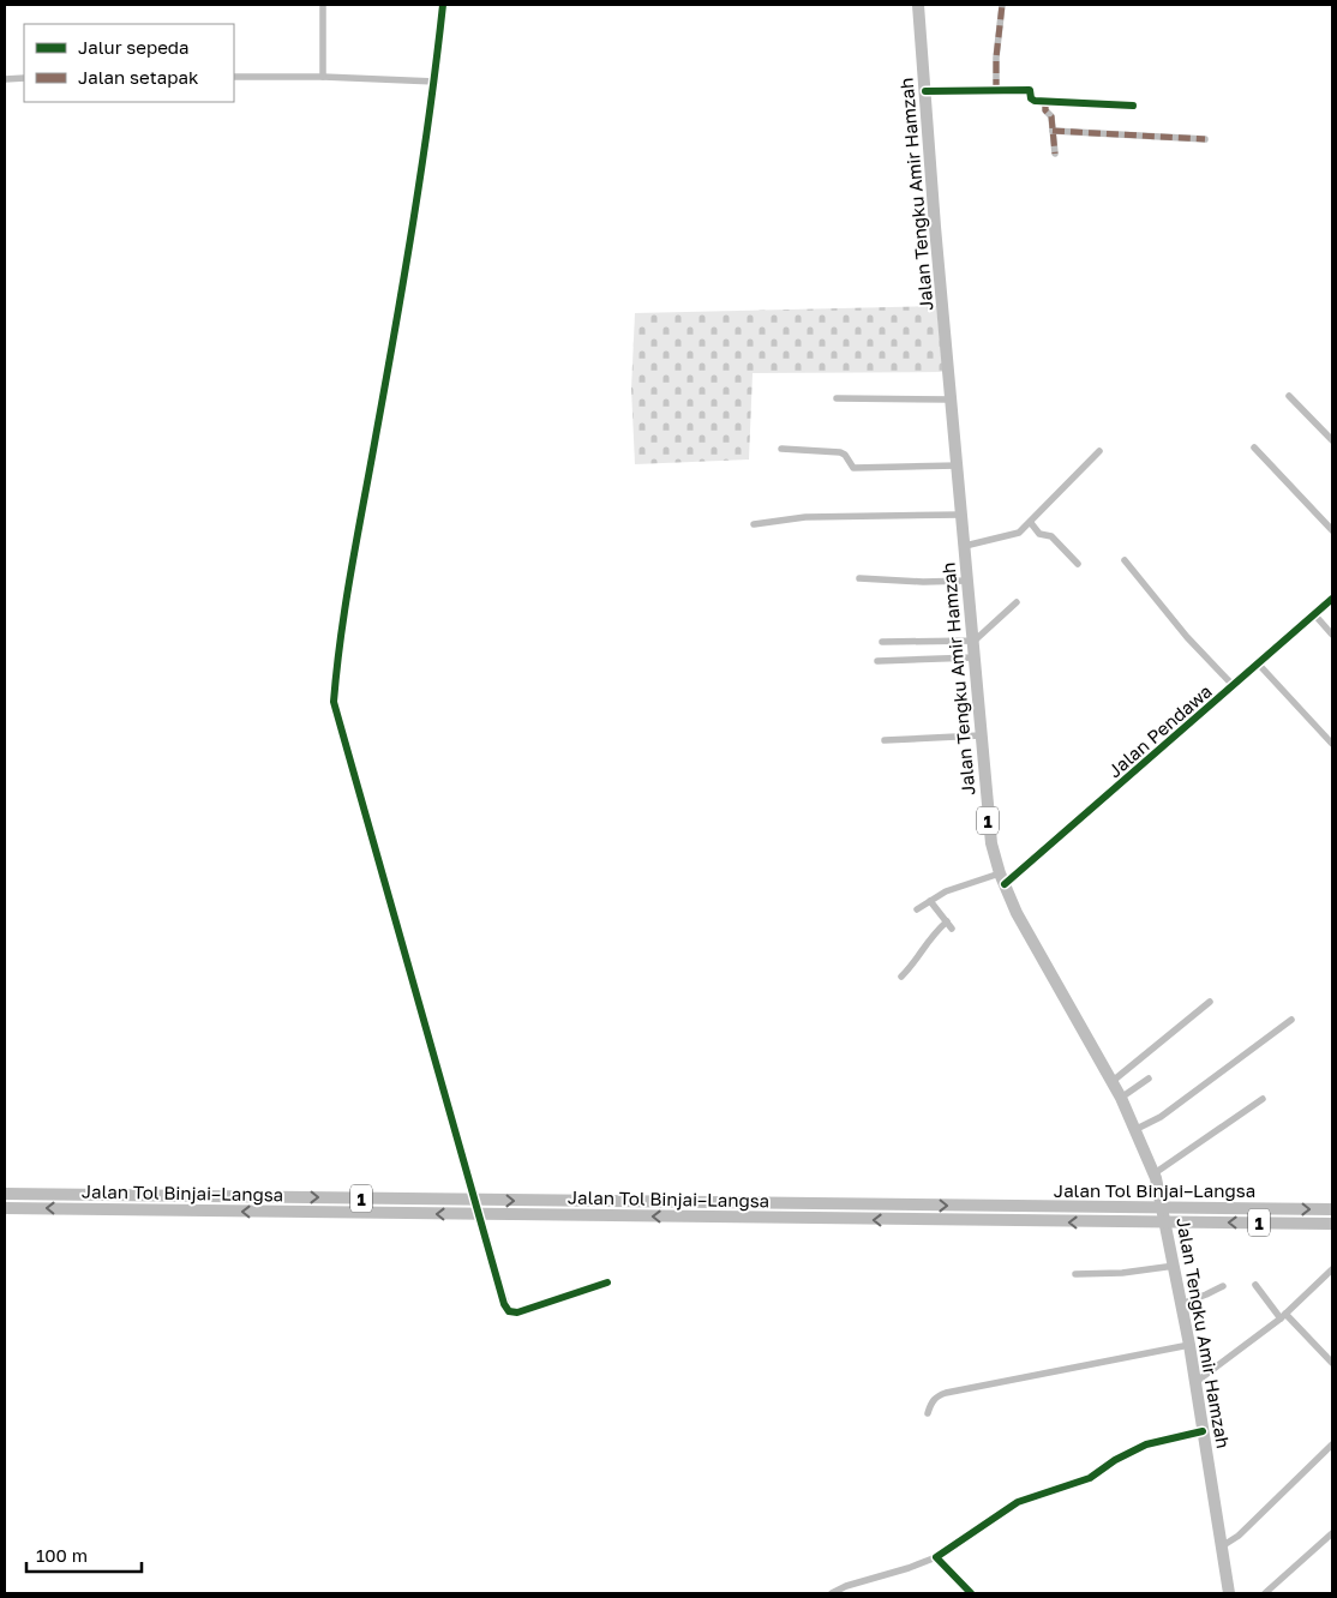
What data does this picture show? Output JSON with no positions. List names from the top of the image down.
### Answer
{
  "streets": {
    "highway": ["Jalan Tengku Amir Hamzah", "1", "Jalan Tol Binjai–Langsa"],
    "street": ["Jalan Pendawa"]
  },
  "crossings": [
    ["Jalan Tengku Amir Hamzah", "Jalan Pendawa"]
  ],
  "legend": ["Jalur sepeda", "Jalan setapak"],
  "scale_bar": "100 m"
}
